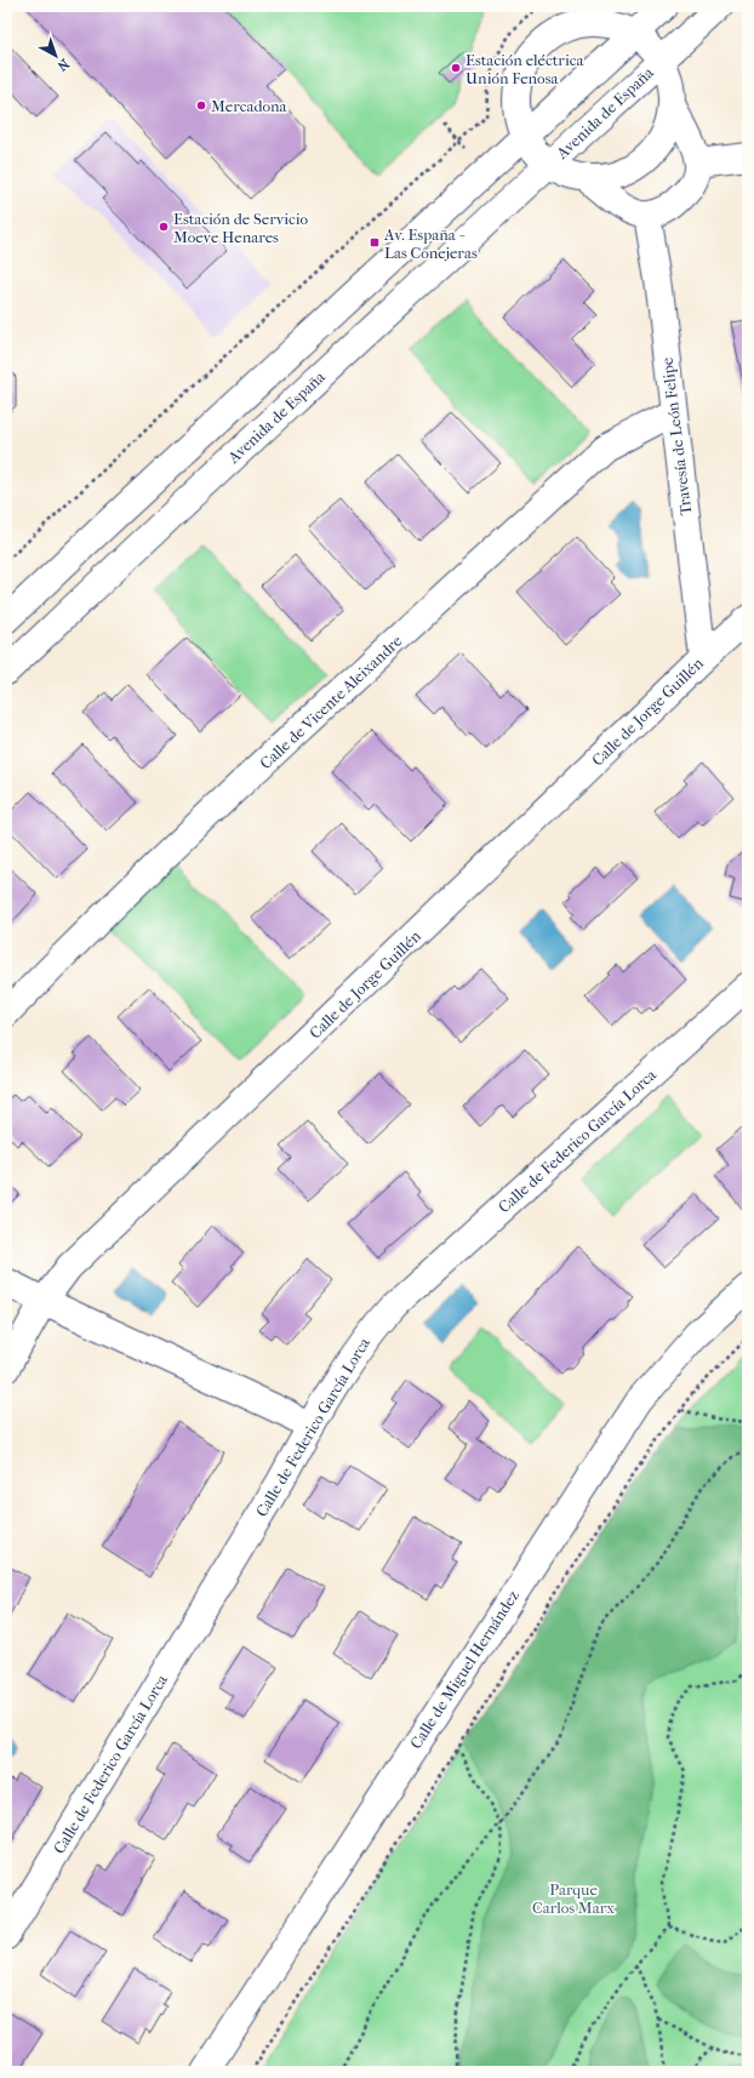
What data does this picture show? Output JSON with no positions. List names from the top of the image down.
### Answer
{
  "streets": {
    "street": [
      "Avenida de España",
      "Travesía de León Felipe",
      "Calle de Vicente Aleixandre",
      "Calle de Jorge Guillén",
      "Calle de Federico García Lorca",
      "Calle de Miguel Hernández"
    ]
  },
  "crossings": [
    ["Travesía de León Felipe", "Calle de Vicente Aleixandre"],
    ["Travesía de León Felipe", "Calle de Jorge Guillén"]
  ],
  "parks": ["Parque Carlos Marx"],
  "places": {
    "other": ["Estación eléctrica Unión Fenosa", "Mercadona", "Estación de Servicio Moeve Henares"],
    "transit": ["Av. España - Las Conejeras"]
  },
  "north": "bottom right"
}
